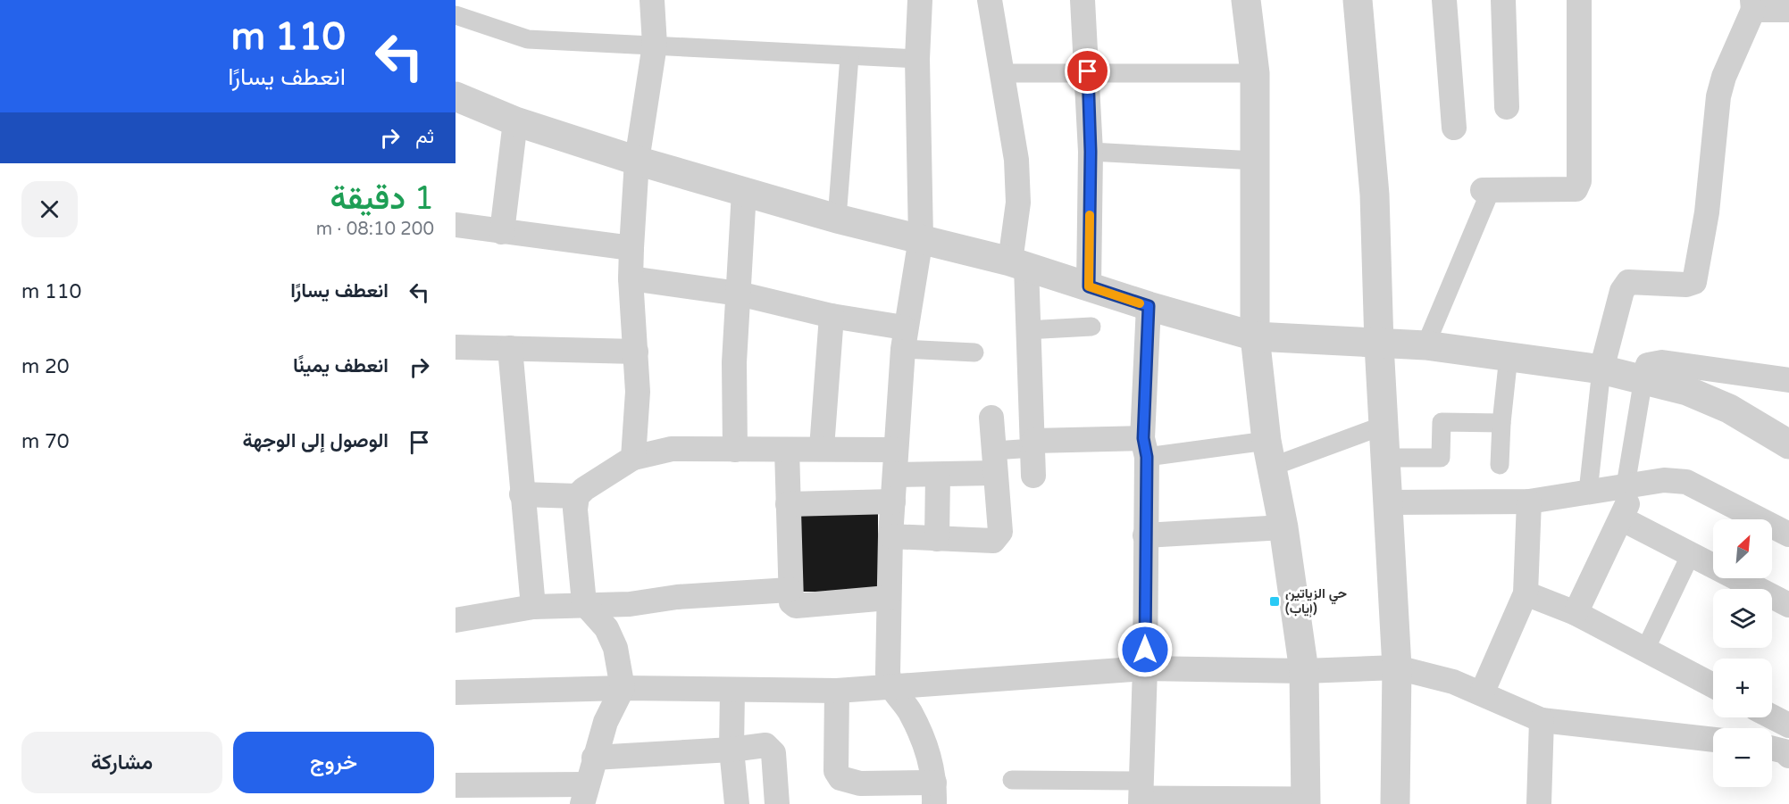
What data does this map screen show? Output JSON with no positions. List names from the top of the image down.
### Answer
{
  "places": {
    "transit": ["حي الزياتين (إياب)"]
  },
  "north": "top right",
  "page": {
    "turn": ["110 m", "انعطف يسارًا"],
    "then": "ثم",
    "heading": ["1 دقيقة", "200 m · 08:10"],
    "list": [
      {
        "name": "انعطف يسارًا",
        "value": "110 m"
      },
      {
        "name": "انعطف يمينًا",
        "value": "20 m"
      },
      {
        "name": "الوصول إلى الوجهة",
        "value": "70 m"
      }
    ],
    "map_buttons": ["+", "−"],
    "buttons": ["خروج", "مشاركة"]
  }
}
